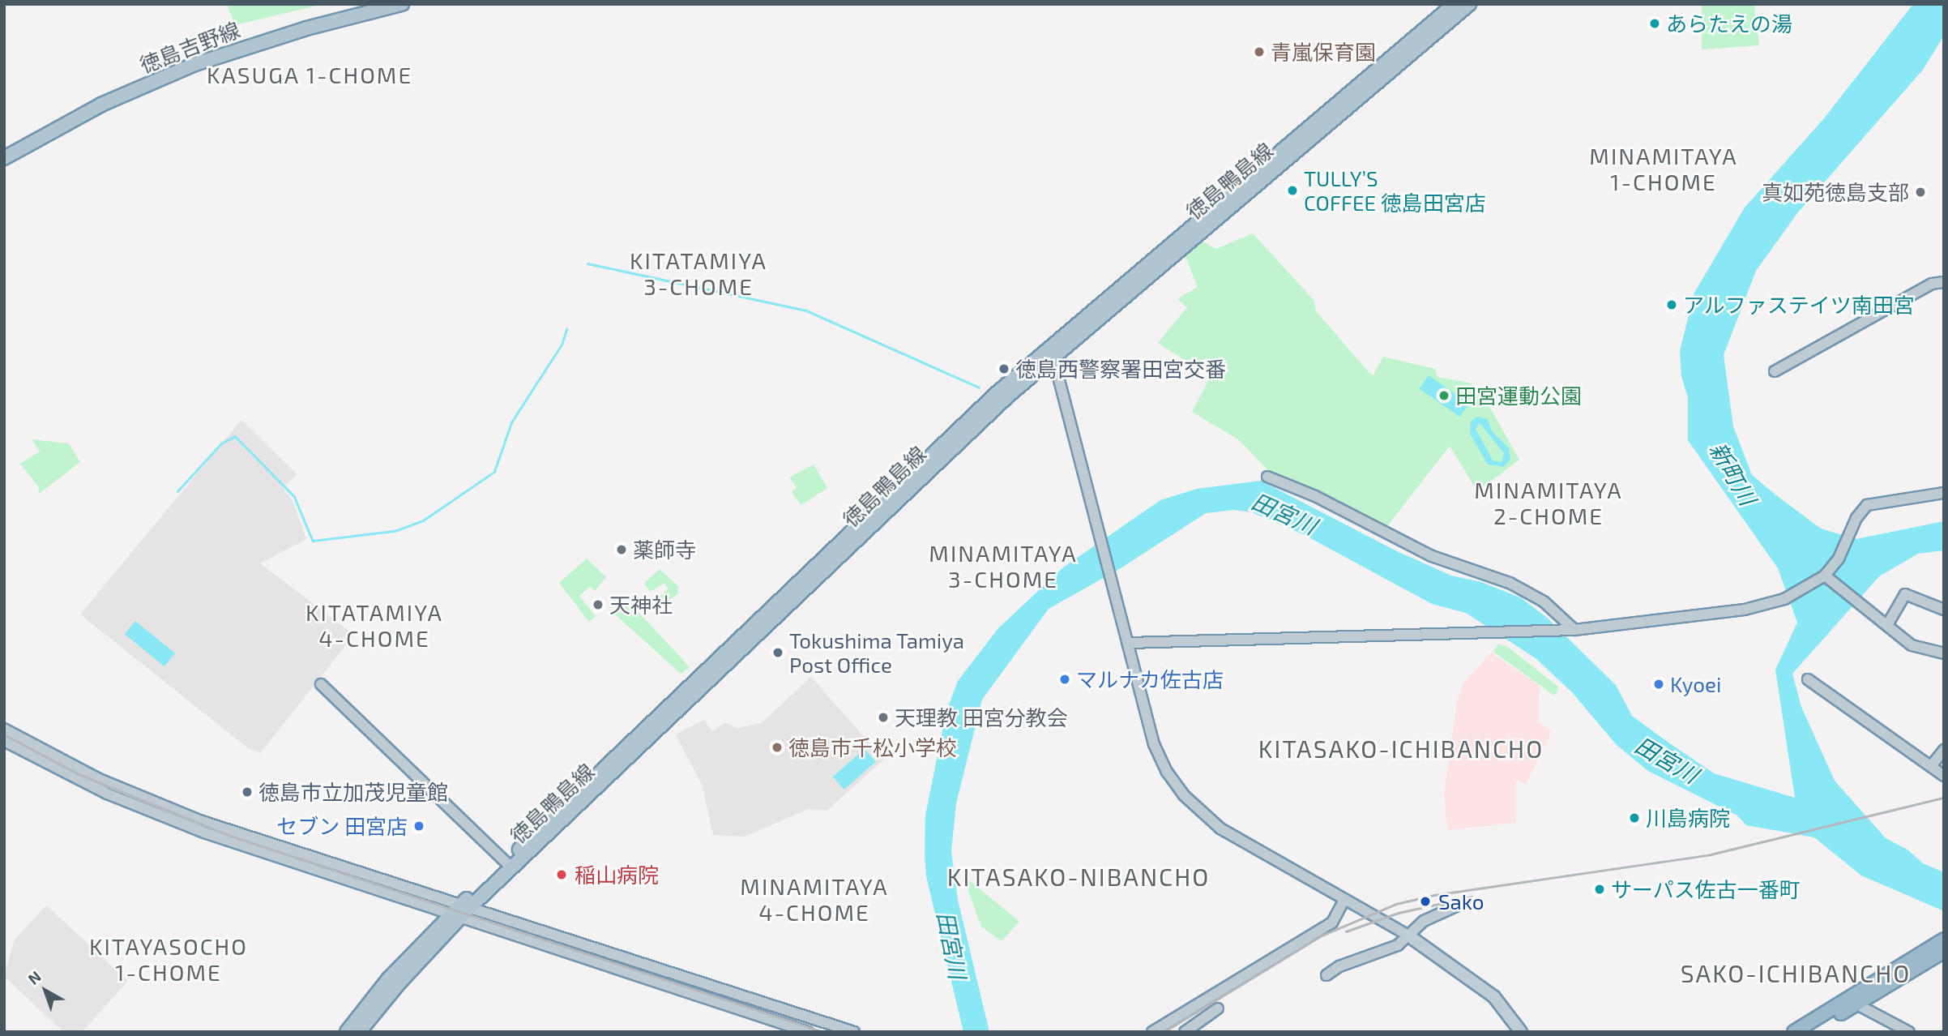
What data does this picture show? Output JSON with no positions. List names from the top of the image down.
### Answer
{
  "streets": {
    "main road": ["徳島吉野線", "徳島鴨島線"]
  },
  "districts": [
    "KASUGA 1-CHOME",
    "MINAMITAYA 1-CHOME",
    "KITATAMIYA 3-CHOME",
    "MINAMITAYA 2-CHOME",
    "MINAMITAYA 3-CHOME",
    "KITATAMIYA 4-CHOME",
    "KITASAKO-ICHIBANCHO",
    "KITASAKO-NIBANCHO",
    "MINAMITAYA 4-CHOME",
    "KITAYASOCHO 1-CHOME",
    "SAKO-ICHIBANCHO"
  ],
  "water": ["新町川", "田宮川"],
  "places": [
    "あらたえの湯",
    "青嵐保育園",
    "TULLY’S COFFEE 徳島田宮店",
    "真如苑徳島支部",
    "アルファステイツ南田宮",
    "徳島西警察署田宮交番",
    "田宮運動公園",
    "薬師寺",
    "天神社",
    "Tokushima Tamiya Post Office",
    "マルナカ佐古店",
    "Kyoei",
    "天理教 田宮分教会",
    "徳島市千松小学校",
    "徳島市立加茂児童館",
    "川島病院",
    "セブン 田宮店",
    "稲山病院",
    "サーパス佐古一番町",
    "Sako"
  ],
  "north": "top left"
}
